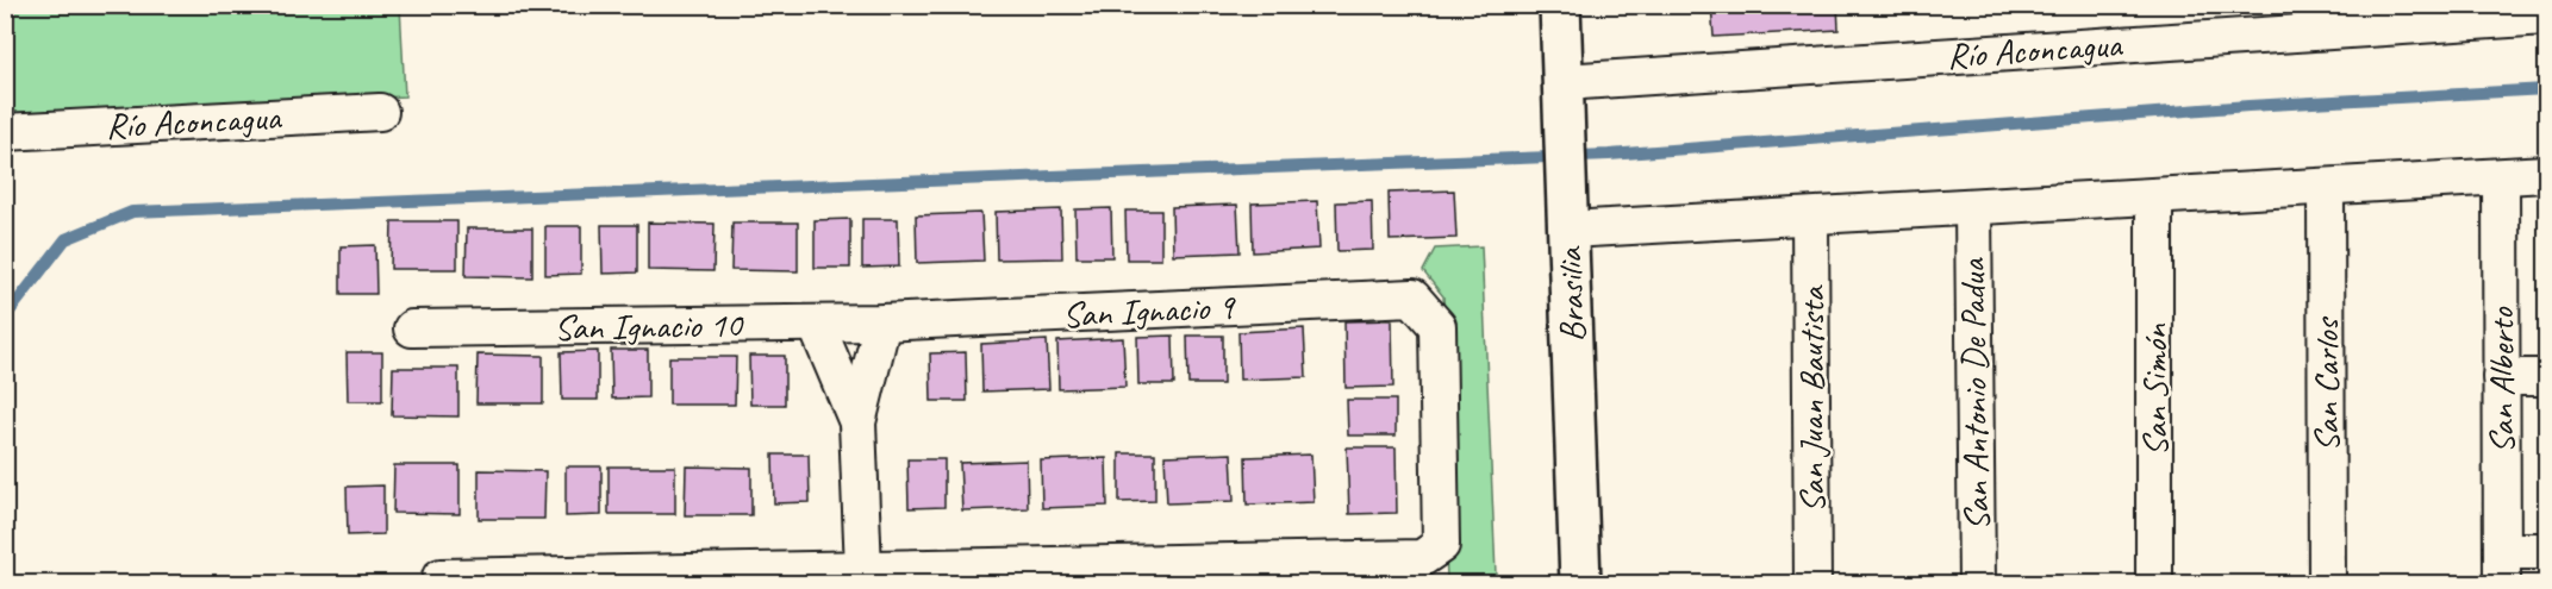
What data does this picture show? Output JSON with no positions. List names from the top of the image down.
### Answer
{
  "streets": {
    "street": [
      "Río Aconcagua",
      "Brasilia",
      "San Ignacio 9",
      "San Ignacio 10",
      "San Alberto",
      "San Carlos",
      "San Simón",
      "San Antonio De Padua",
      "San Juan Bautista"
    ]
  },
  "crossings": [
    ["Río Aconcagua", "Brasilia"],
    ["San Ignacio 9", "San Ignacio 10"]
  ]
}
